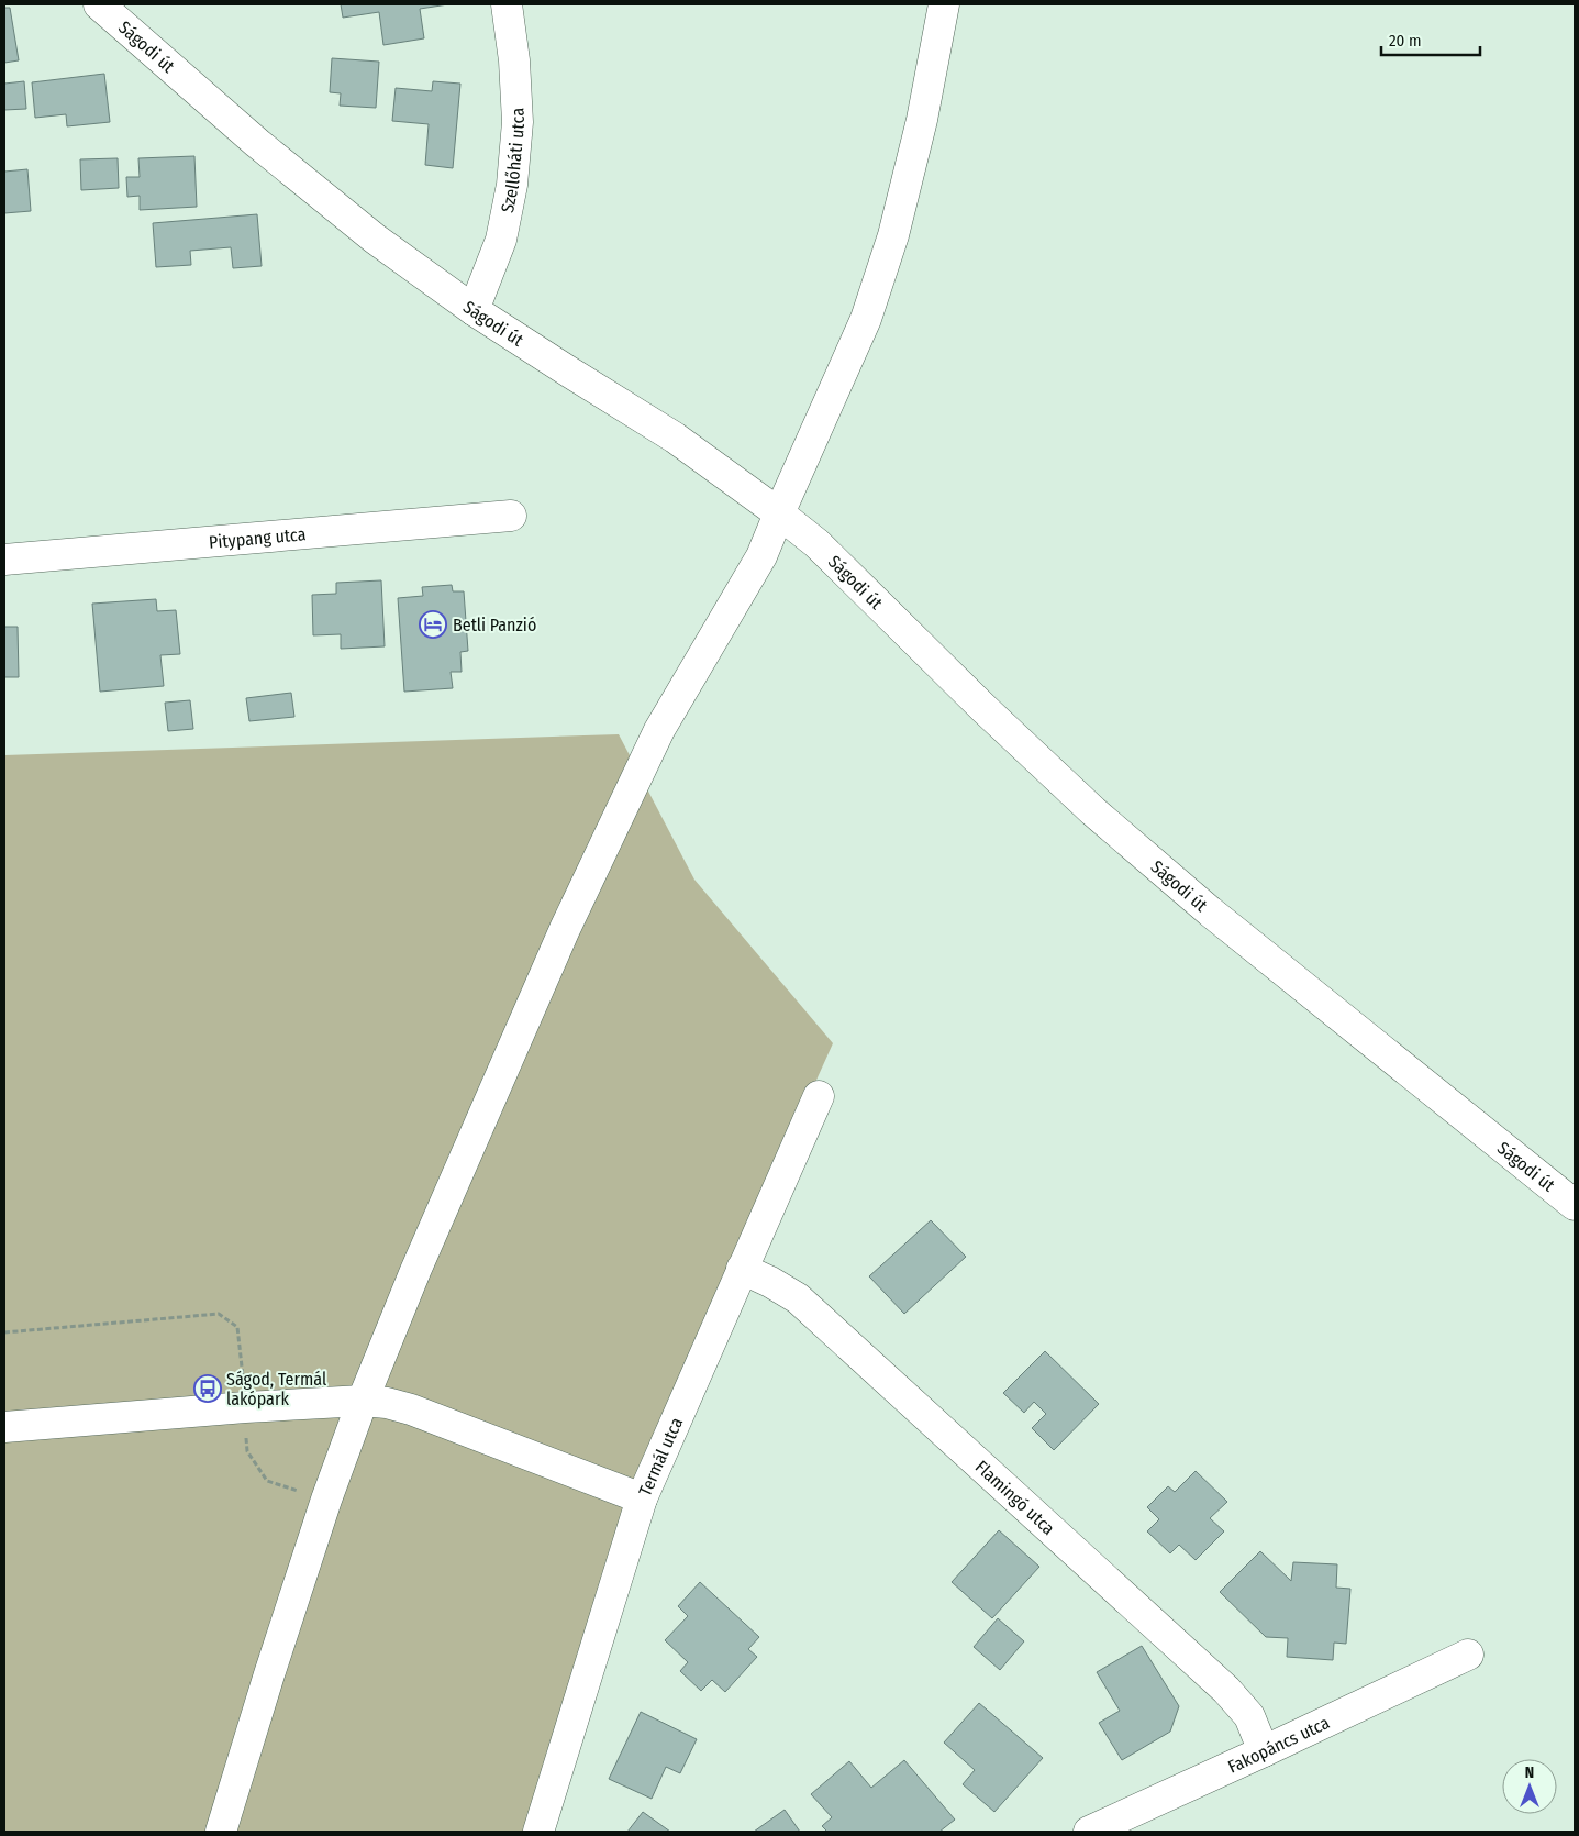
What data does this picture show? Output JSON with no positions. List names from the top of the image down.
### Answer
{
  "streets": {
    "street": [
      "Ságodi út",
      "Szellőháti utca",
      "Pitypang utca",
      "Termál utca",
      "Flamingó utca",
      "Fakopáncs utca"
    ]
  },
  "crossings": [
    ["Ságodi út", "Szellőháti utca"],
    ["Termál utca", "Flamingó utca"],
    ["Flamingó utca", "Fakopáncs utca"]
  ],
  "places": {
    "hotel": ["Betli Panzió"],
    "bus stop": ["Ságod, Termál lakópark"]
  },
  "scale_bar": "20 m",
  "north": "top"
}
